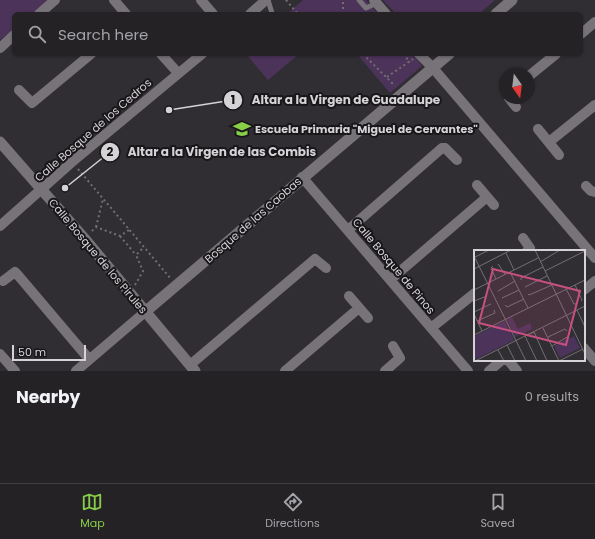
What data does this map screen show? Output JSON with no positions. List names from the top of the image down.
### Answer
{
  "streets": {
    "street": [
      "Calle Bosque de los Cedros",
      "Bosque de las Caobas",
      "Calle Bosque de los Pirules",
      "Calle Bosque de Pinos"
    ]
  },
  "crossings": [
    ["Calle Bosque de los Cedros", "Calle Bosque de los Pirules"],
    ["Bosque de las Caobas", "Calle Bosque de los Pirules"],
    ["Bosque de las Caobas", "Calle Bosque de Pinos"]
  ],
  "places": {
    "other": ["Altar a la Virgen de Guadalupe", "Altar a la Virgen de las Combis"],
    "school or university": ["Escuela Primaria \"Miguel de Cervantes\""]
  },
  "scale_bar": "50 m",
  "north": "bottom",
  "page": {
    "search": "Search here",
    "scale": "50 m",
    "heading": ["Nearby", "0 results"],
    "nav": ["Map", "Directions", "Saved"]
  }
}
